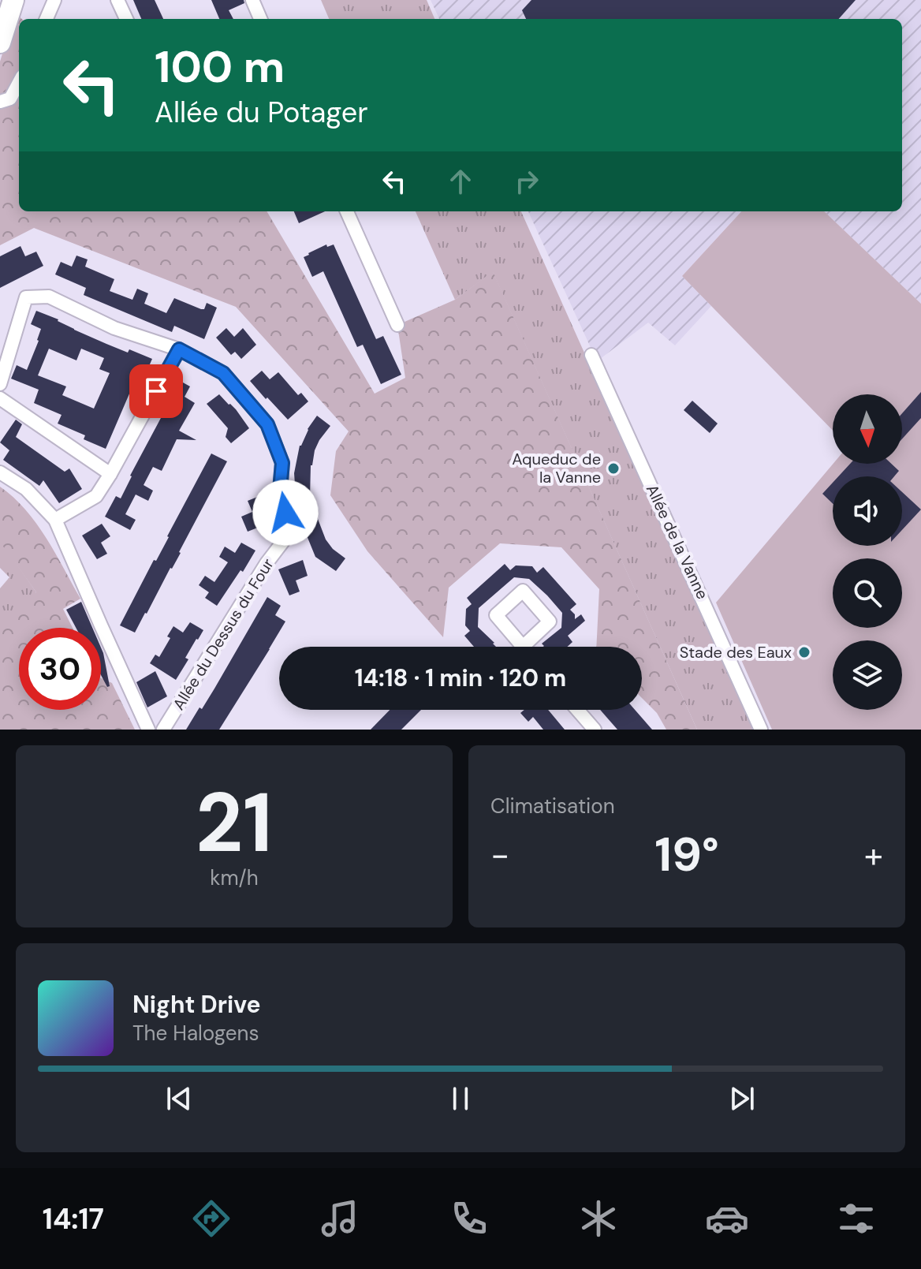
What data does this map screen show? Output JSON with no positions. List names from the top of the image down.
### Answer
{
  "streets": {
    "street": ["Allée de la Vanne", "Allée du Dessus du Four"]
  },
  "places": ["Aqueduc de la Vanne", "Stade des Eaux"],
  "north": "bottom",
  "page": {
    "turn": ["100 m", "Allée du Potager"],
    "limit": "30",
    "trip": "14:18 · 1 min · 120 m",
    "tile": [
      ["21", "km/h"],
      "Climatisation"
    ],
    "heat": ["−", "19°", "+"],
    "song": ["Night Drive", "The Halogens"],
    "tabs": "14:17"
  }
}
